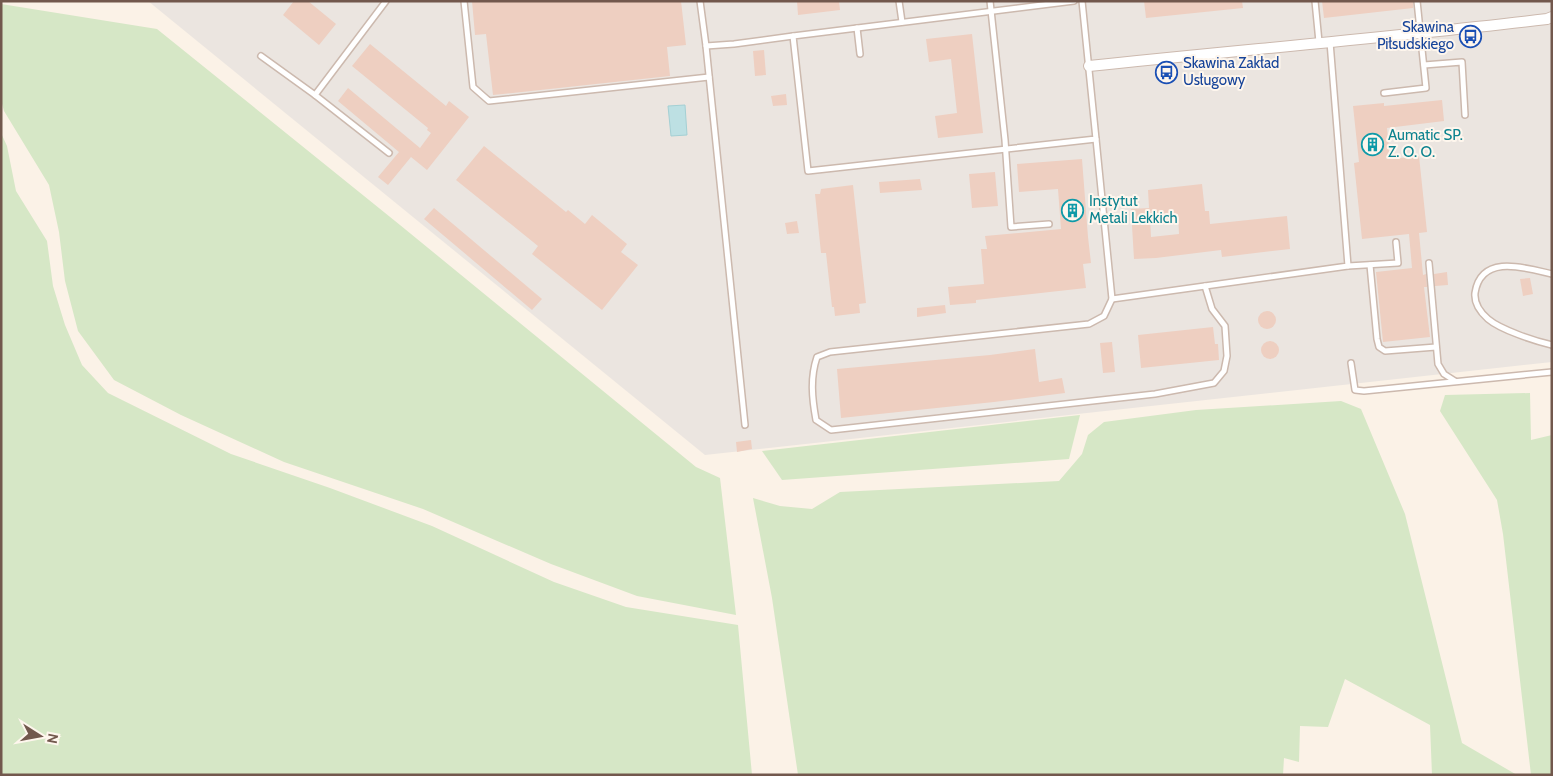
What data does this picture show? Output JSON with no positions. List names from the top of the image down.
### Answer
{
  "places": {
    "bus stop": ["Skawina Piłsudskiego", "Skawina Zakład Usługowy"],
    "building": ["Aumatic SP. Z. O. O.", "Instytut Metali Lekkich"]
  },
  "north": "right"
}
